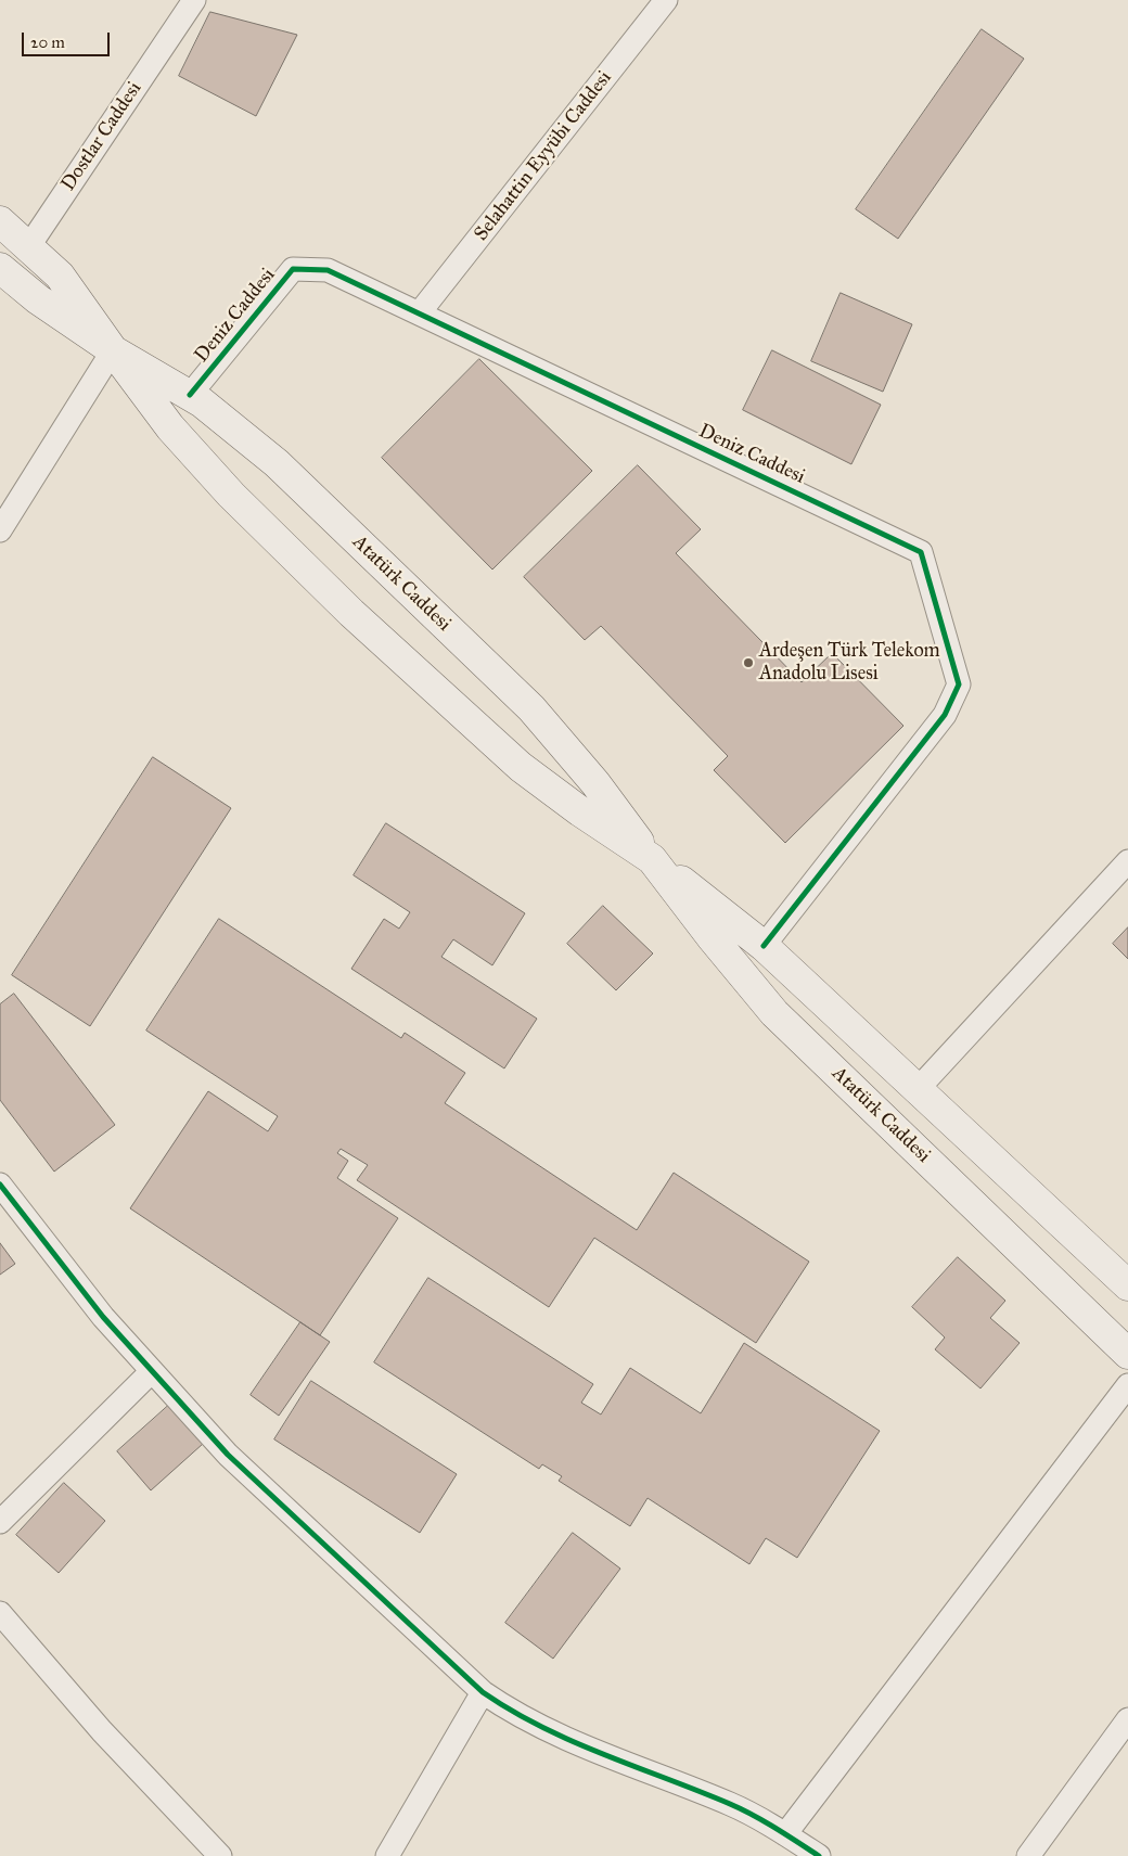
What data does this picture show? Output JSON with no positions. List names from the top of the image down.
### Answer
{
  "streets": {
    "main road": ["Atatürk Caddesi"],
    "street": ["Dostlar Caddesi", "Selahattin Eyyübi Caddesi", "Deniz Caddesi"]
  },
  "crossings": [
    ["Dostlar Caddesi", "Atatürk Caddesi"],
    ["Selahattin Eyyübi Caddesi", "Deniz Caddesi"],
    ["Deniz Caddesi", "Atatürk Caddesi"]
  ],
  "places": ["Ardeşen Türk Telekom Anadolu Lisesi"],
  "scale_bar": "20 m"
}
